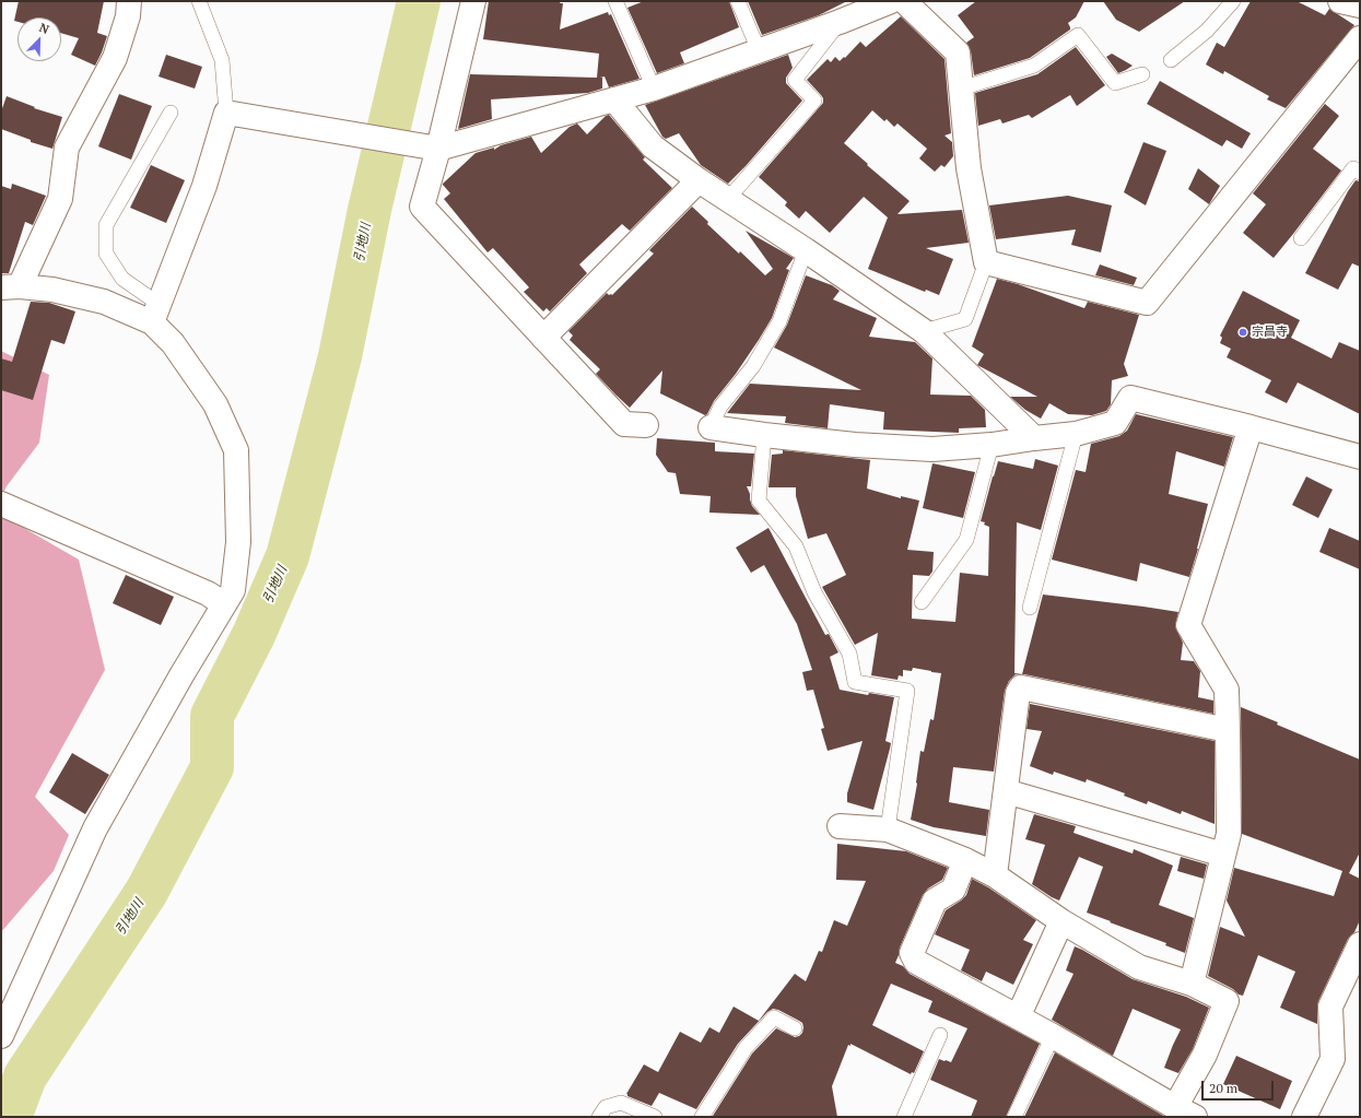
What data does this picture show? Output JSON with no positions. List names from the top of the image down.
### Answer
{
  "water": ["引地川"],
  "places": ["宗昌寺"],
  "scale_bar": "20 m",
  "north": "top right"
}
